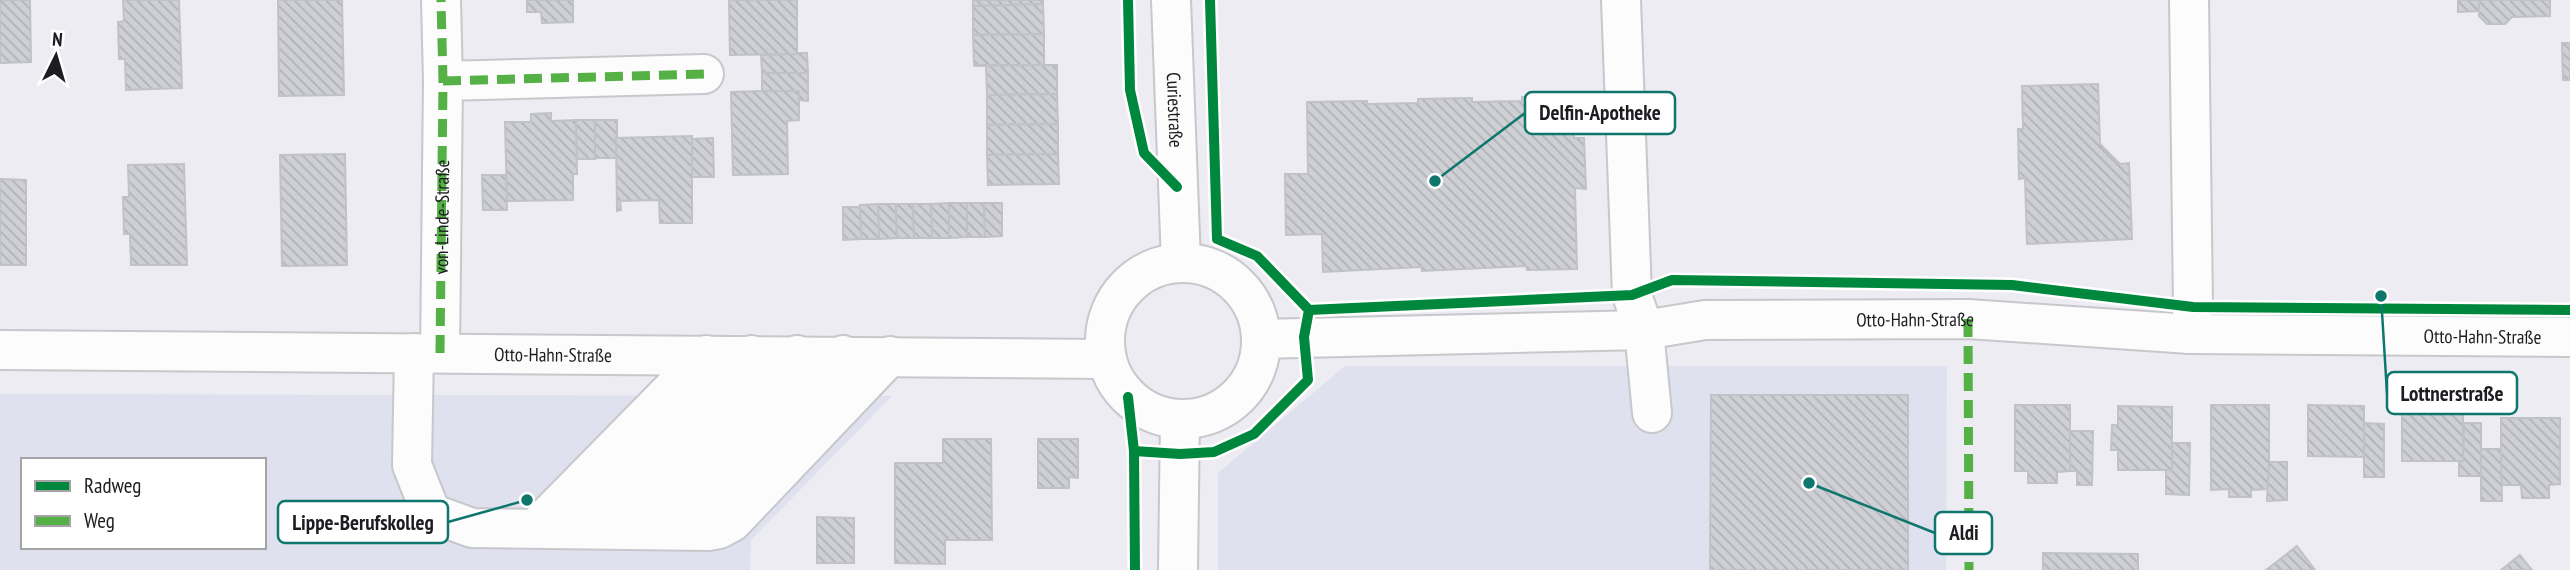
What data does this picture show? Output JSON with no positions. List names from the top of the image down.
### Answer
{
  "streets": {
    "street": ["Curiestraße", "von-Linde-Straße", "Otto-Hahn-Straße"]
  },
  "crossings": [
    ["Curiestraße", "Otto-Hahn-Straße"],
    ["von-Linde-Straße", "Otto-Hahn-Straße"]
  ],
  "places": [
    "Delfin-Apotheke",
    "Lottnerstraße",
    "Aldi",
    "Lippe-Berufskolleg"
  ],
  "legend": ["Radweg", "Weg"],
  "north": "top"
}
